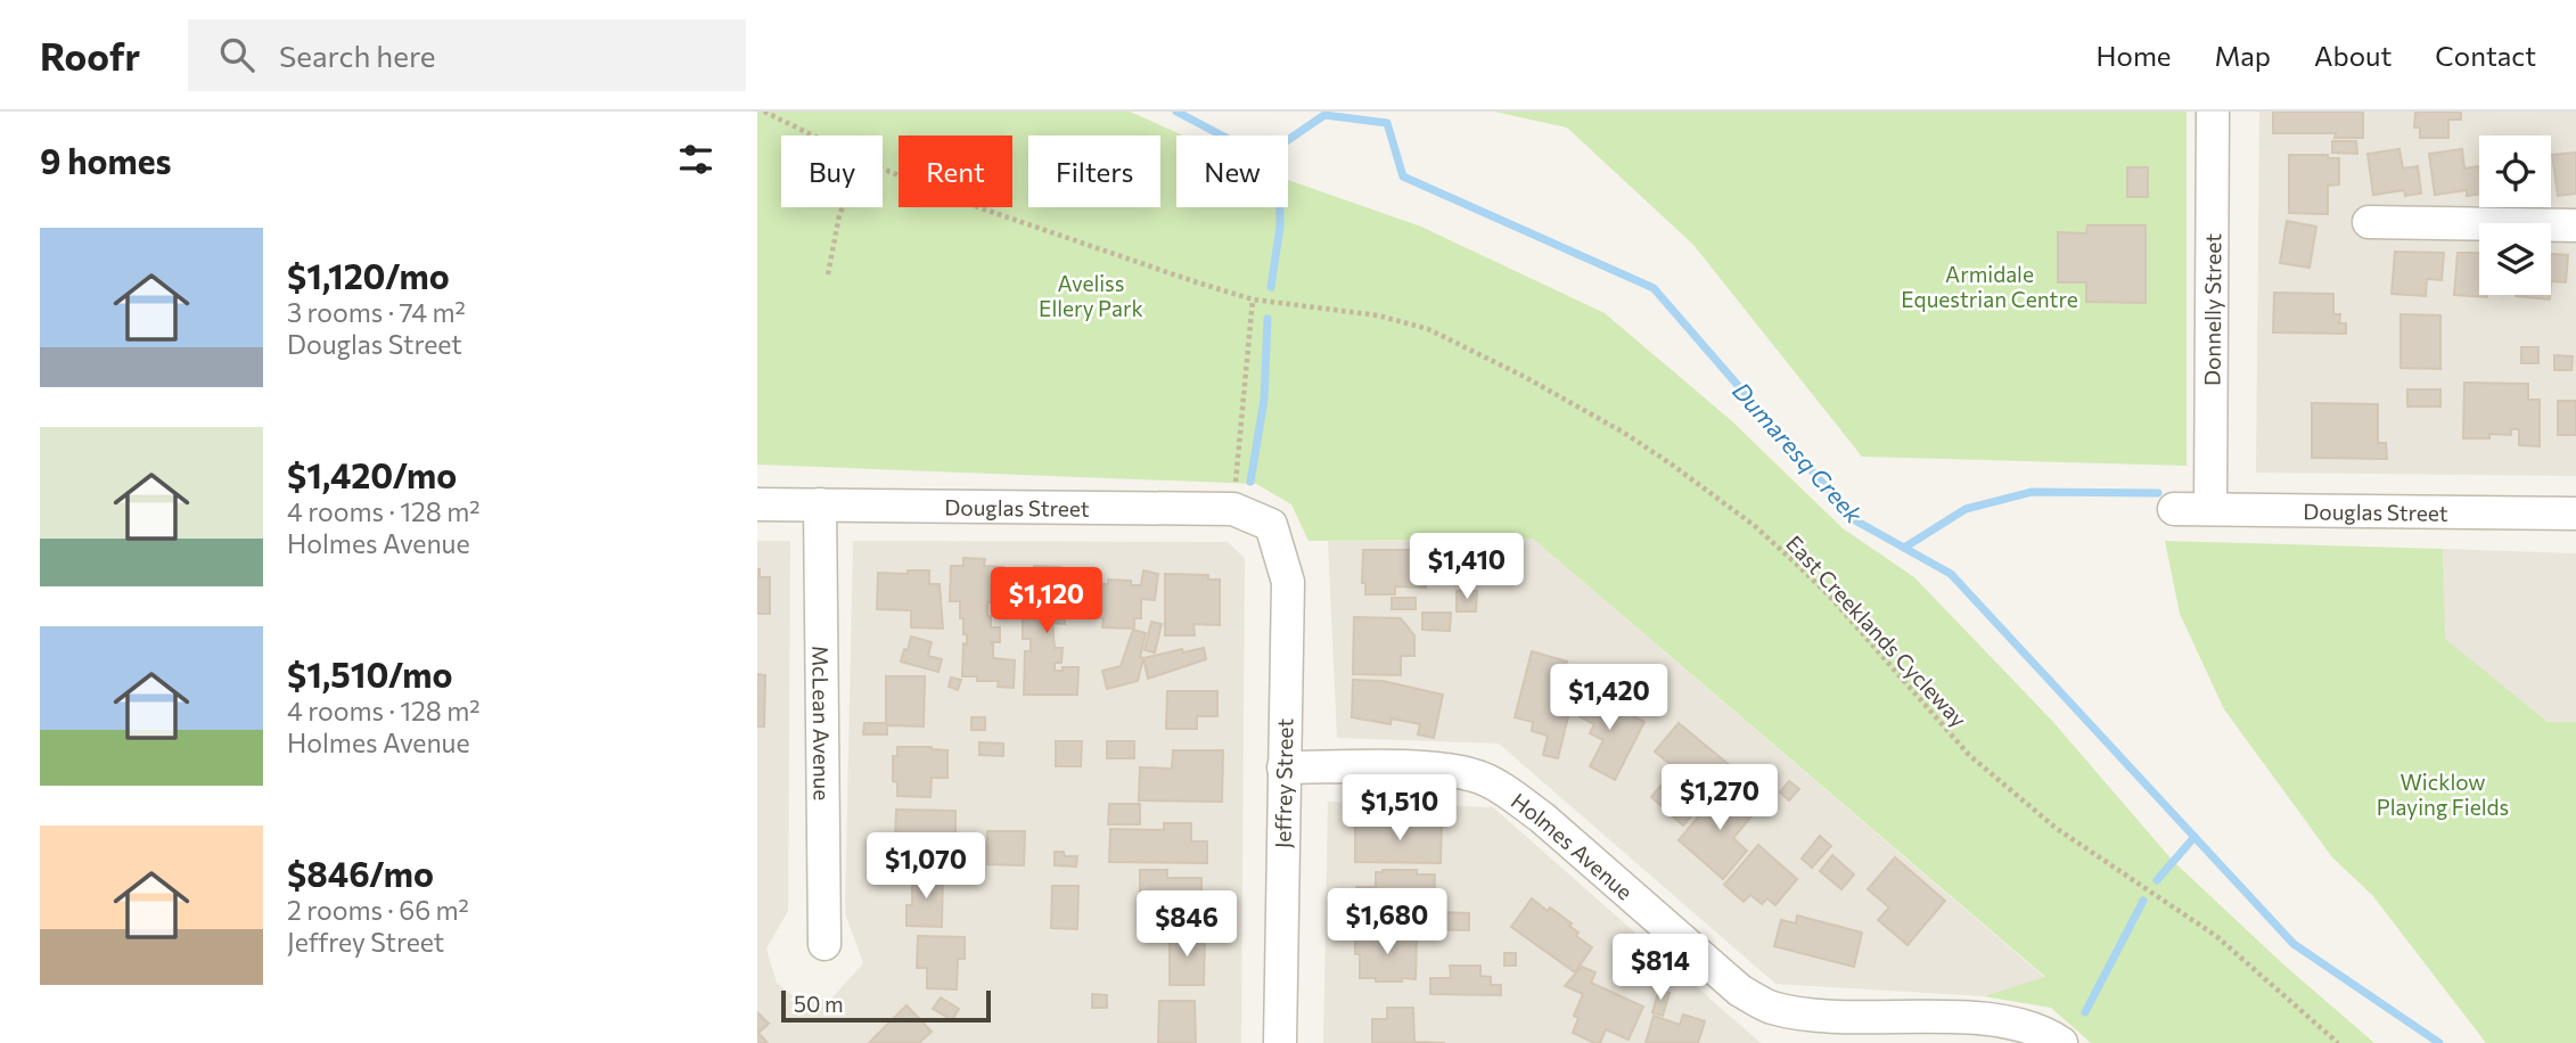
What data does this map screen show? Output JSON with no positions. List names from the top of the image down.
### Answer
{
  "streets": {
    "street": [
      "Donnelly Street",
      "Douglas Street",
      "McLean Avenue",
      "Jeffrey Street",
      "Holmes Avenue"
    ],
    "path": ["East Creeklands Cycleway"]
  },
  "crossings": [
    ["Donnelly Street", "Douglas Street"],
    ["Douglas Street", "McLean Avenue"],
    ["Douglas Street", "Jeffrey Street"],
    ["Jeffrey Street", "Holmes Avenue"]
  ],
  "water": ["Dumaresq Creek"],
  "parks": ["Armidale Equestrian Centre", "Aveliss Ellery Park", "Wicklow Playing Fields"],
  "scale_bar": "50 m",
  "page": {
    "header": "Roofr",
    "search": "Search here",
    "nav": [
      "Home",
      "Map",
      "About",
      "Contact"
    ],
    "heading": "9 homes",
    "chip": [
      "Buy",
      "Rent",
      "Filters",
      "New"
    ],
    "list": [
      {
        "name": "$1,120/mo",
        "note": "3 rooms · 74 m² · Douglas Street"
      },
      {
        "name": "$1,420/mo",
        "note": "4 rooms · 128 m² · Holmes Avenue"
      },
      {
        "name": "$1,510/mo",
        "note": "4 rooms · 128 m² · Holmes Avenue"
      },
      {
        "name": "$846/mo",
        "note": "2 rooms · 66 m² · Jeffrey Street"
      }
    ],
    "price": [
      "$1,410",
      "$1,120",
      "$1,420",
      "$1,270",
      "$1,510",
      "$1,070",
      "$1,680",
      "$846",
      "$814"
    ],
    "scale": "50 m"
  }
}
